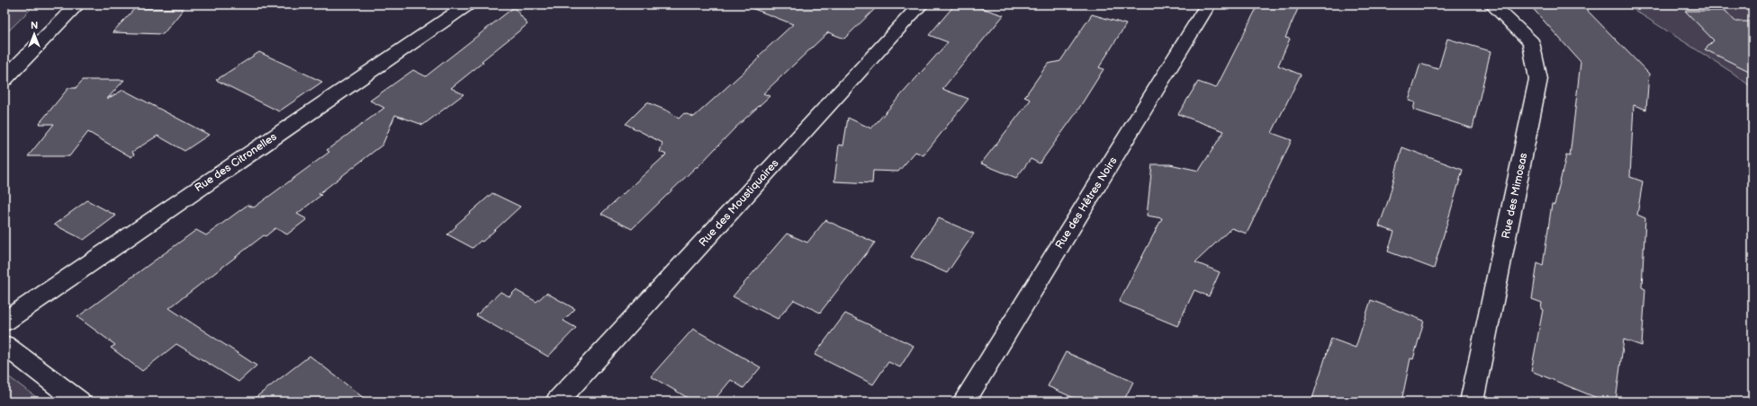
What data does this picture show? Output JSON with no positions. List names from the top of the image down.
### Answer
{
  "streets": {
    "street": [
      "Rue des Citronelles",
      "Rue des Mimosas",
      "Rue des Moustiquaires",
      "Rue des Hêtres Noirs"
    ]
  },
  "north": "top"
}
